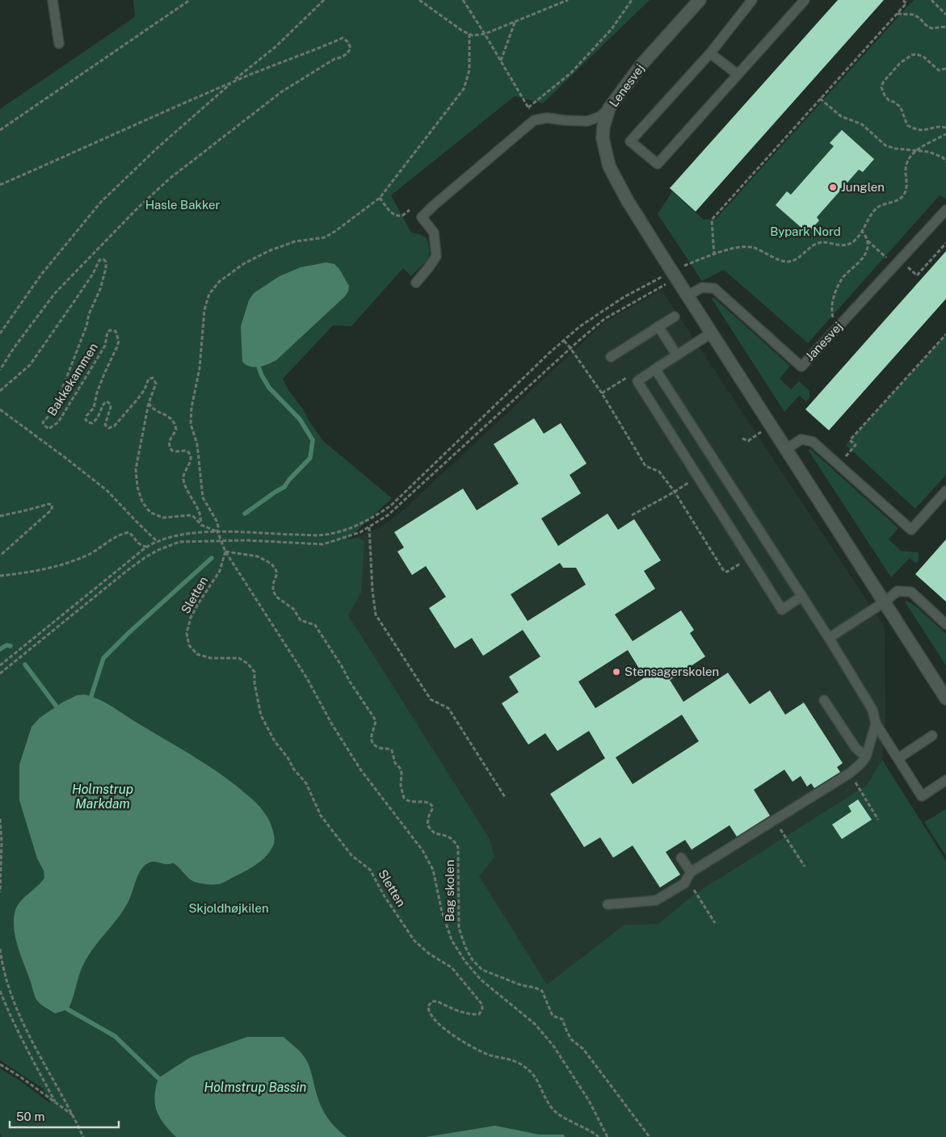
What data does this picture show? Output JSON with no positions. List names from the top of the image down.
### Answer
{
  "streets": {
    "street": ["Lenesvej"],
    "lane": ["Janesvej"],
    "path": ["Bakkekammen", "Sletten", "Bag skolen"]
  },
  "crossings": [
    ["Sletten", "Bag skolen"]
  ],
  "water": ["Holmstrup Markdam", "Holmstrup Bassin"],
  "parks": ["Hasle Bakker", "Bypark Nord", "Skjoldhøjkilen"],
  "places": ["Junglen", "Stensagerskolen"],
  "scale_bar": "50 m"
}
